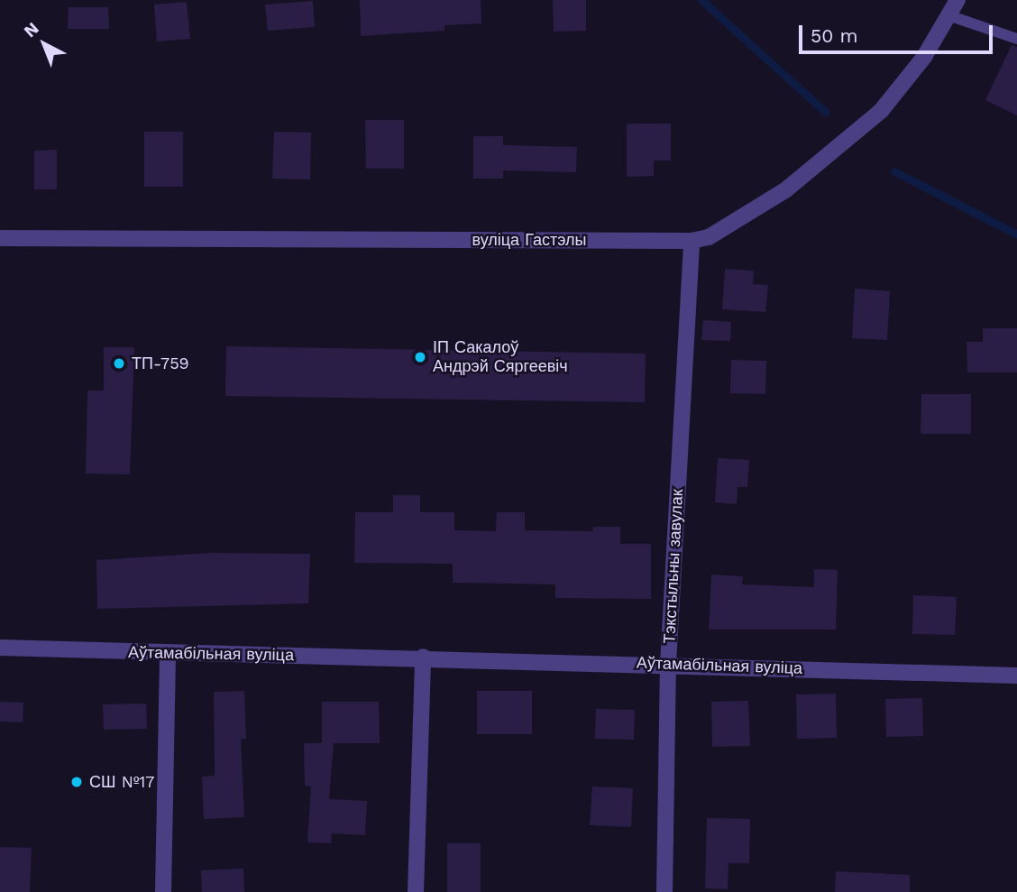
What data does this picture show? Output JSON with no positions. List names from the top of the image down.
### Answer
{
  "streets": {
    "street": ["вуліца Гастэлы", "Тэкстыльны завулак", "Аўтамабільная вуліца"]
  },
  "crossings": [
    ["вуліца Гастэлы", "Тэкстыльны завулак"],
    ["Тэкстыльны завулак", "Аўтамабільная вуліца"]
  ],
  "places": ["ІП Сакалоў Андрэй Сяргеевіч", "ТП-759", "СШ №17"],
  "scale_bar": "50 m",
  "north": "top left"
}
